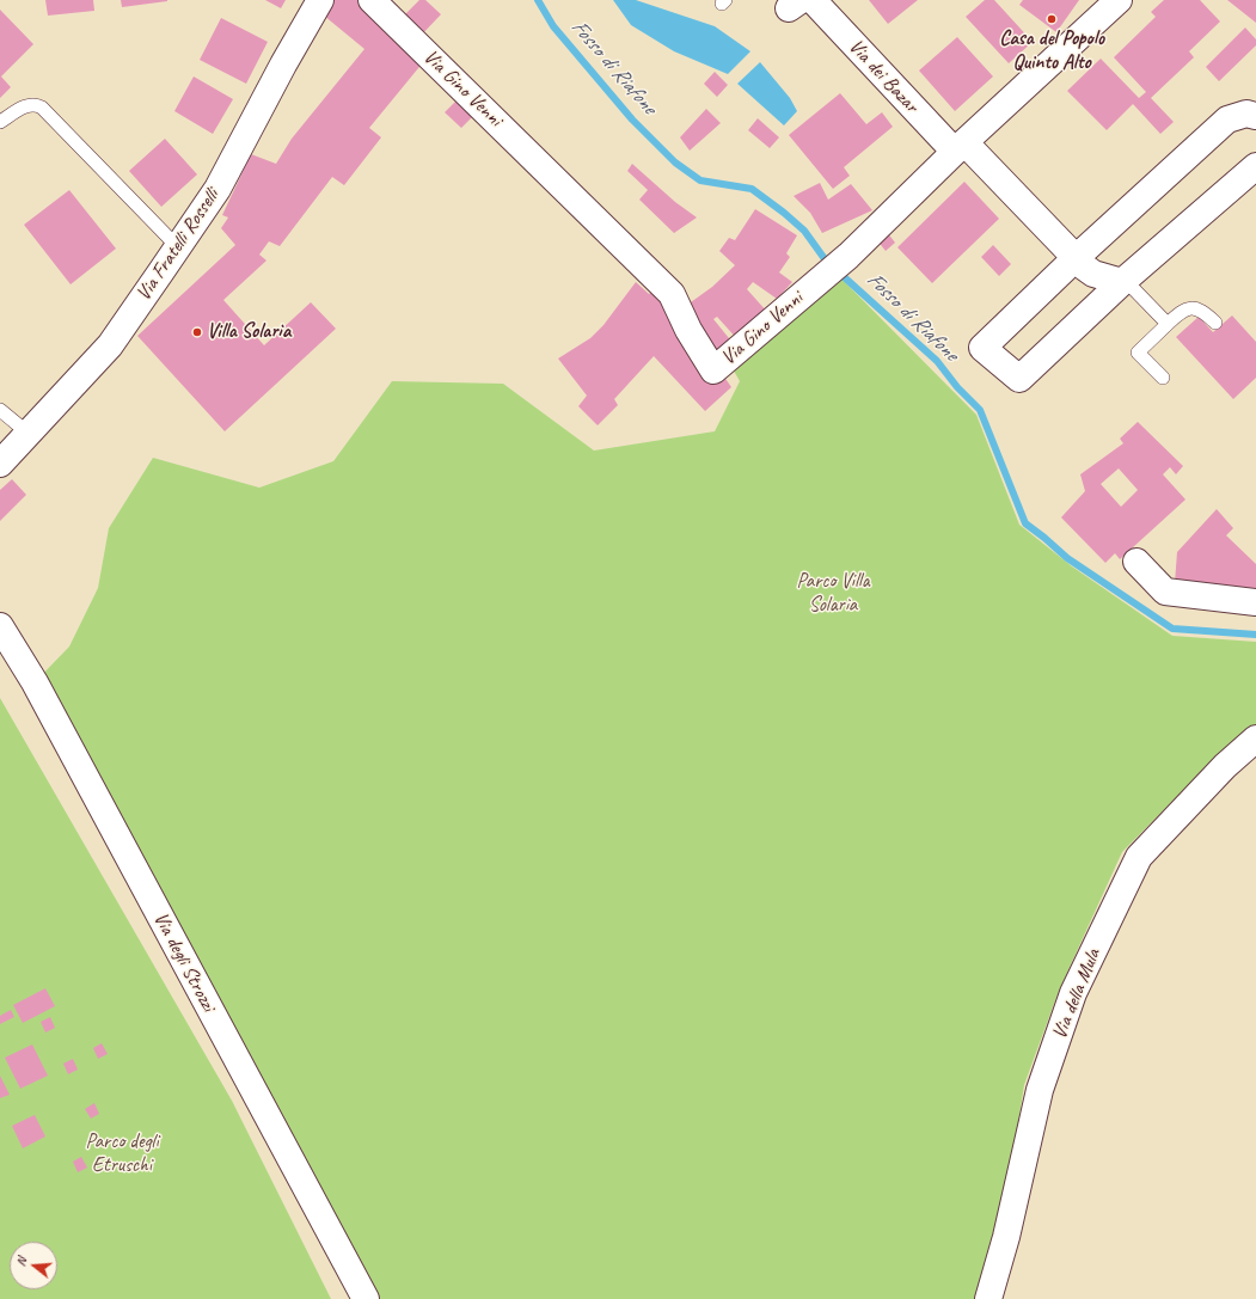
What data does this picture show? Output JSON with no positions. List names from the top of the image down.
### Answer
{
  "streets": {
    "street": [
      "Via dei Bazar",
      "Via Gino Venni",
      "Via Fratelli Rosselli",
      "Via degli Strozzi",
      "Via della Mula"
    ]
  },
  "crossings": [
    ["Via dei Bazar", "Via Gino Venni"]
  ],
  "water": ["Fosso di Riafone"],
  "parks": ["Parco Villa Solaria", "Parco degli Etruschi"],
  "places": ["Casa del Popolo Quinto Alto", "Villa Solaria"],
  "north": "left"
}
